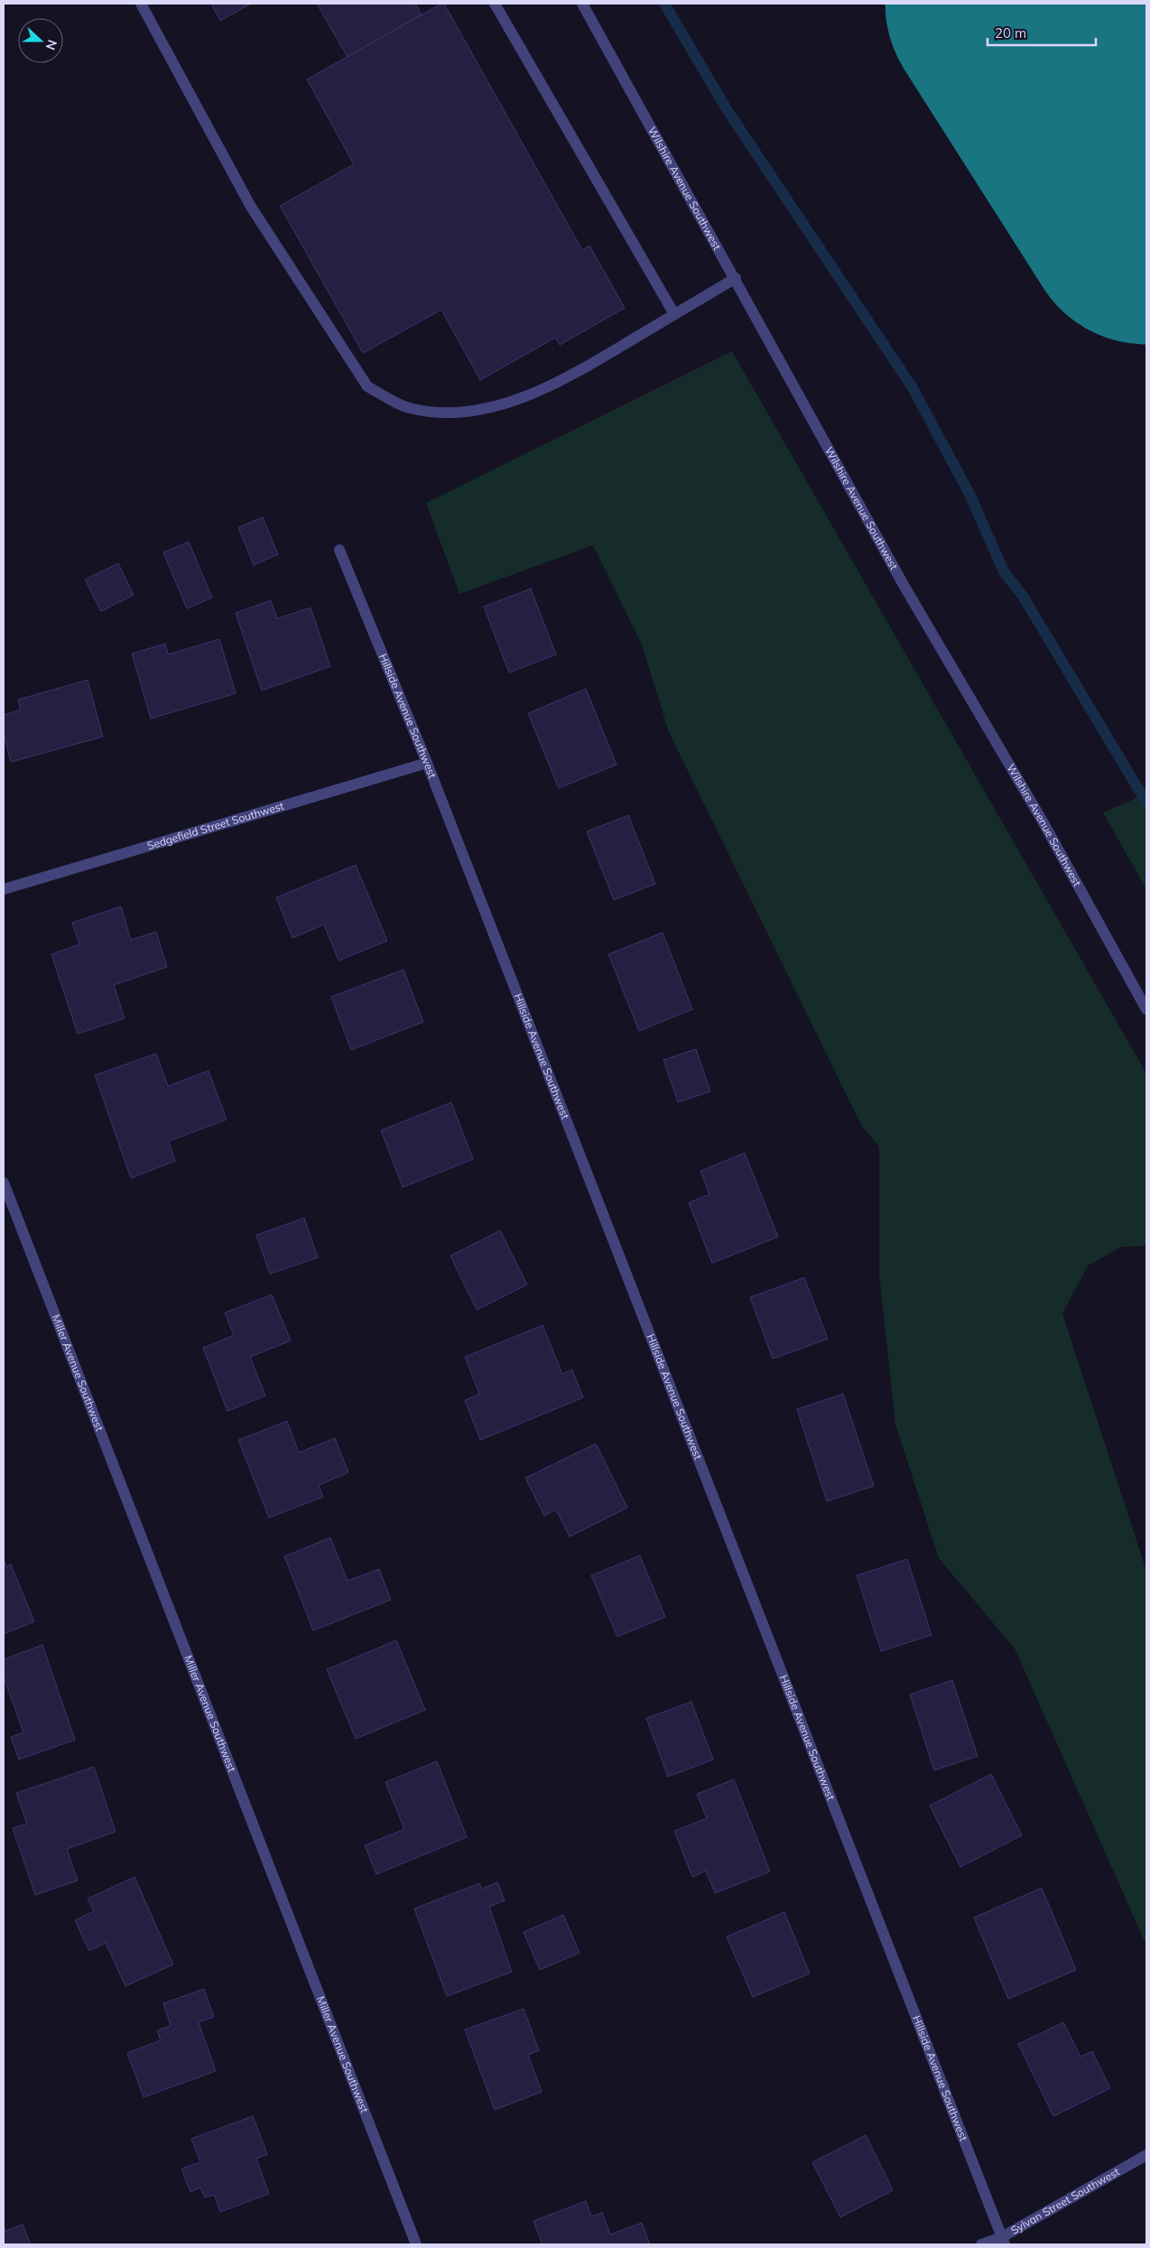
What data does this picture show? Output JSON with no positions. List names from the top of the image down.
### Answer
{
  "streets": {
    "street": [
      "Wilshire Avenue Southwest",
      "Hillside Avenue Southwest",
      "Sedgefield Street Southwest",
      "Miller Avenue Southwest",
      "Sylvan Street Southwest"
    ]
  },
  "crossings": [
    ["Hillside Avenue Southwest", "Sedgefield Street Southwest"],
    ["Hillside Avenue Southwest", "Sylvan Street Southwest"]
  ],
  "scale_bar": "20 m",
  "north": "right"
}
